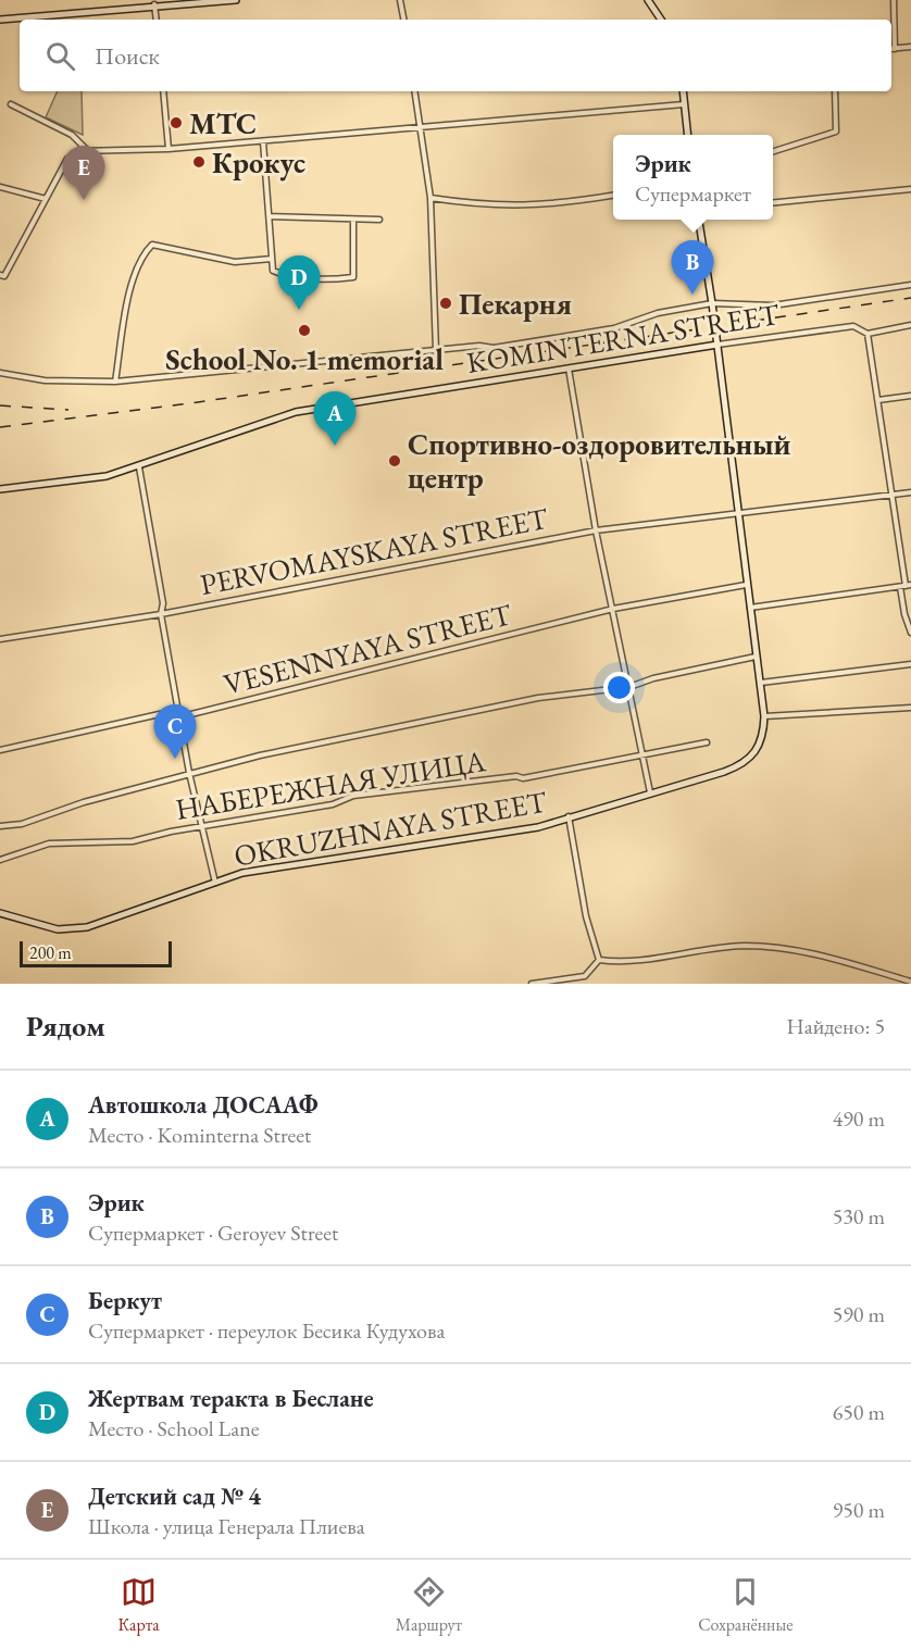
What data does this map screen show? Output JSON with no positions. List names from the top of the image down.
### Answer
{
  "streets": {
    "street": [
      "KOMINTERNA STREET",
      "PERVOMAYSKAYA STREET",
      "VESENNYAYA STREET",
      "НАБЕРЕЖНАЯ УЛИЦА",
      "OKRUZHNAYA STREET"
    ]
  },
  "crossings": [
    ["KOMINTERNA STREET", "OKRUZHNAYA STREET"],
    ["PERVOMAYSKAYA STREET", "OKRUZHNAYA STREET"],
    ["VESENNYAYA STREET", "OKRUZHNAYA STREET"]
  ],
  "places": [
    "МТС",
    "Крокус",
    "Пекарня",
    "School No. 1 memorial",
    "Спортивно-оздоровительный центр"
  ],
  "scale_bar": "200 m",
  "page": {
    "search": "Поиск",
    "popup": ["Эрик", "Супермаркет"],
    "pins": [
      "E",
      "B",
      "D",
      "A",
      "C"
    ],
    "scale": "200 m",
    "heading": ["Рядом", "Найдено: 5"],
    "list": [
      {
        "mark": "A",
        "name": "Автошкола ДОСААФ",
        "note": "Место · Kominterna Street",
        "value": "490 m"
      },
      {
        "mark": "B",
        "name": "Эрик",
        "note": "Супермаркет · Geroyev Street",
        "value": "530 m"
      },
      {
        "mark": "C",
        "name": "Беркут",
        "note": "Супермаркет · переулок Бесика Кудухова",
        "value": "590 m"
      },
      {
        "mark": "D",
        "name": "Жертвам теракта в Беслане",
        "note": "Место · School Lane",
        "value": "650 m"
      },
      {
        "mark": "E",
        "name": "Детский сад № 4",
        "note": "Школа · улица Генерала Плиева",
        "value": "950 m"
      }
    ],
    "nav": ["Карта", "Маршрут", "Сохранённые"]
  }
}
